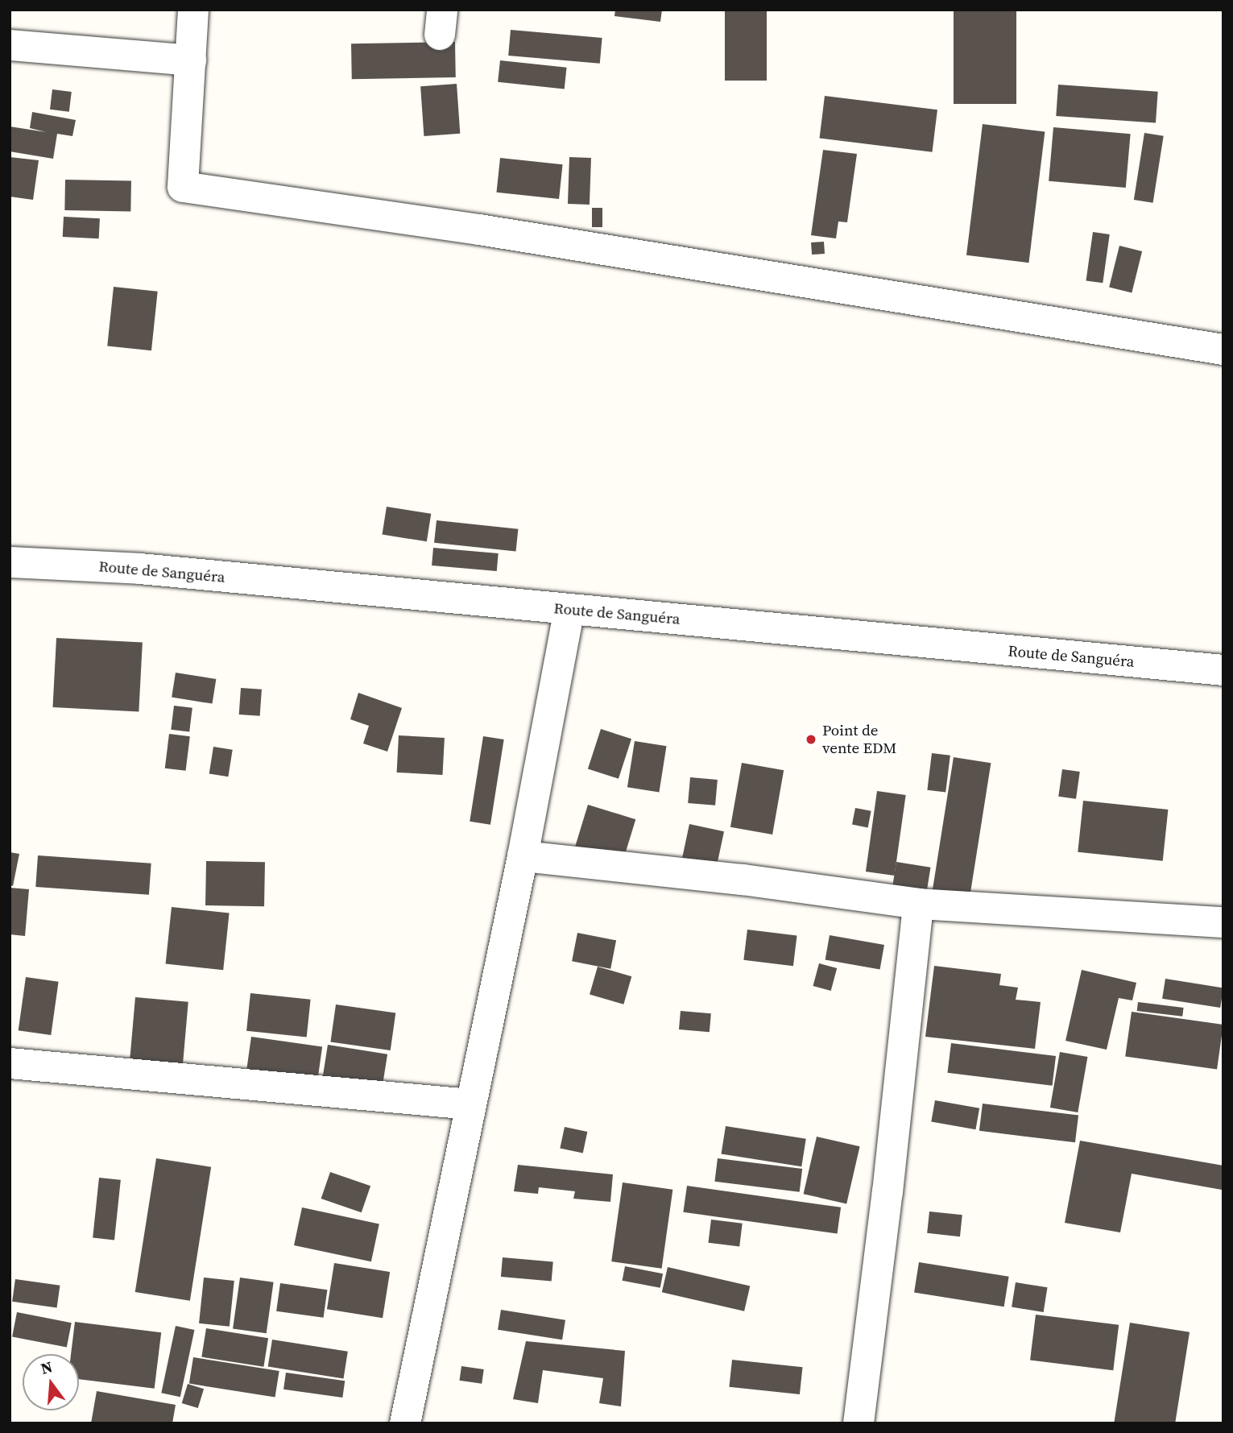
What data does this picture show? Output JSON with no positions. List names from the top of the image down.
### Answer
{
  "streets": {
    "street": ["Route de Sanguéra"]
  },
  "places": ["Point de vente EDM"],
  "north": "top"
}
